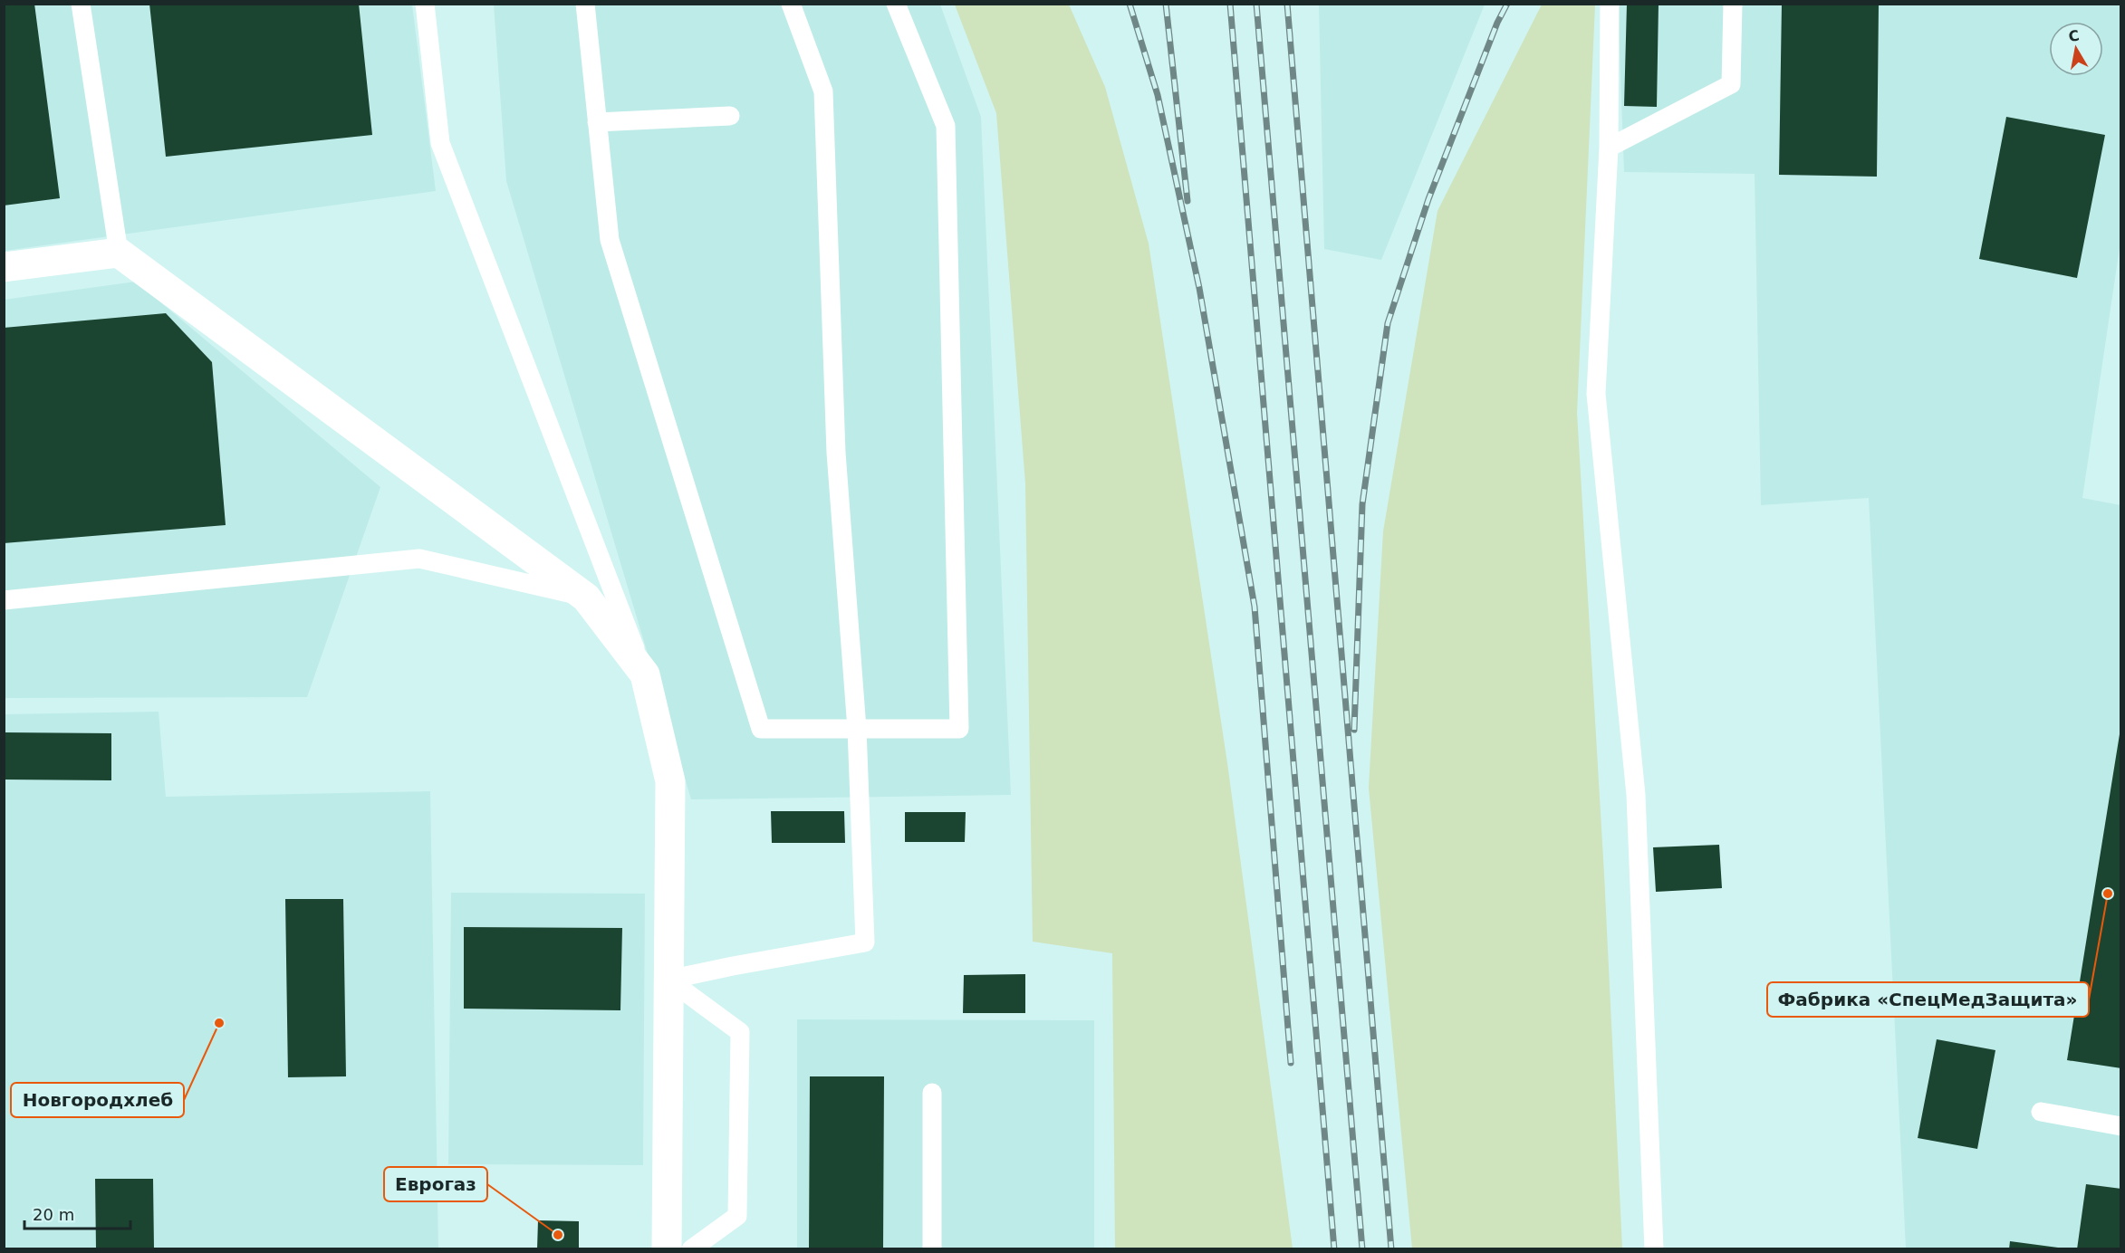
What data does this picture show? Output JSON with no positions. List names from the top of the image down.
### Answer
{
  "places": ["Фабрика «СпецМедЗащита»", "Новгородхлеб", "Еврогаз"],
  "scale_bar": "20 m",
  "north": "top"
}
